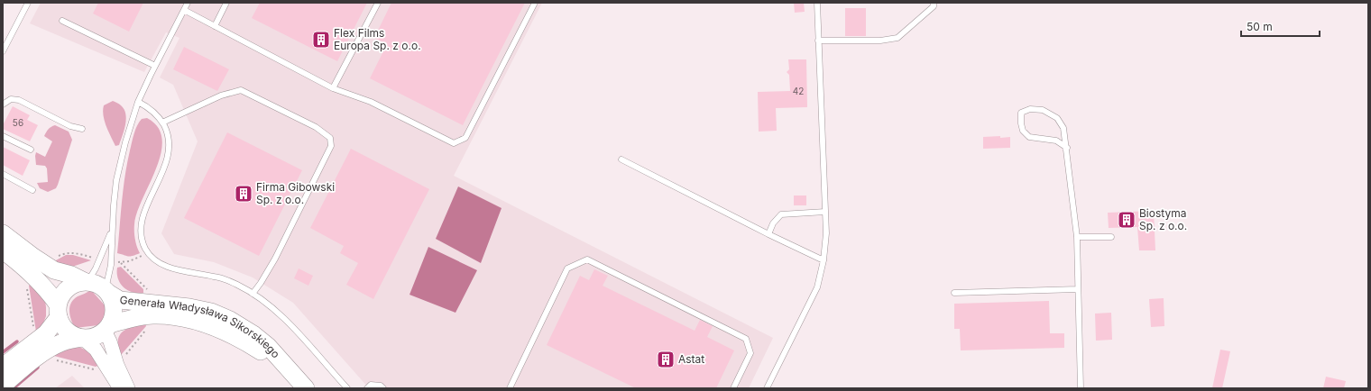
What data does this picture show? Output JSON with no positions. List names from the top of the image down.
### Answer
{
  "streets": {
    "main road": ["Generała Władysława Sikorskiego"]
  },
  "places": {
    "building": [
      "Flex Films Europa Sp. z o.o.",
      "Firma Gibowski Sp. z o.o.",
      "Biostyma Sp. z o.o.",
      "Astat"
    ]
  },
  "house_numbers": ["42", "56"],
  "scale_bar": "50 m"
}
